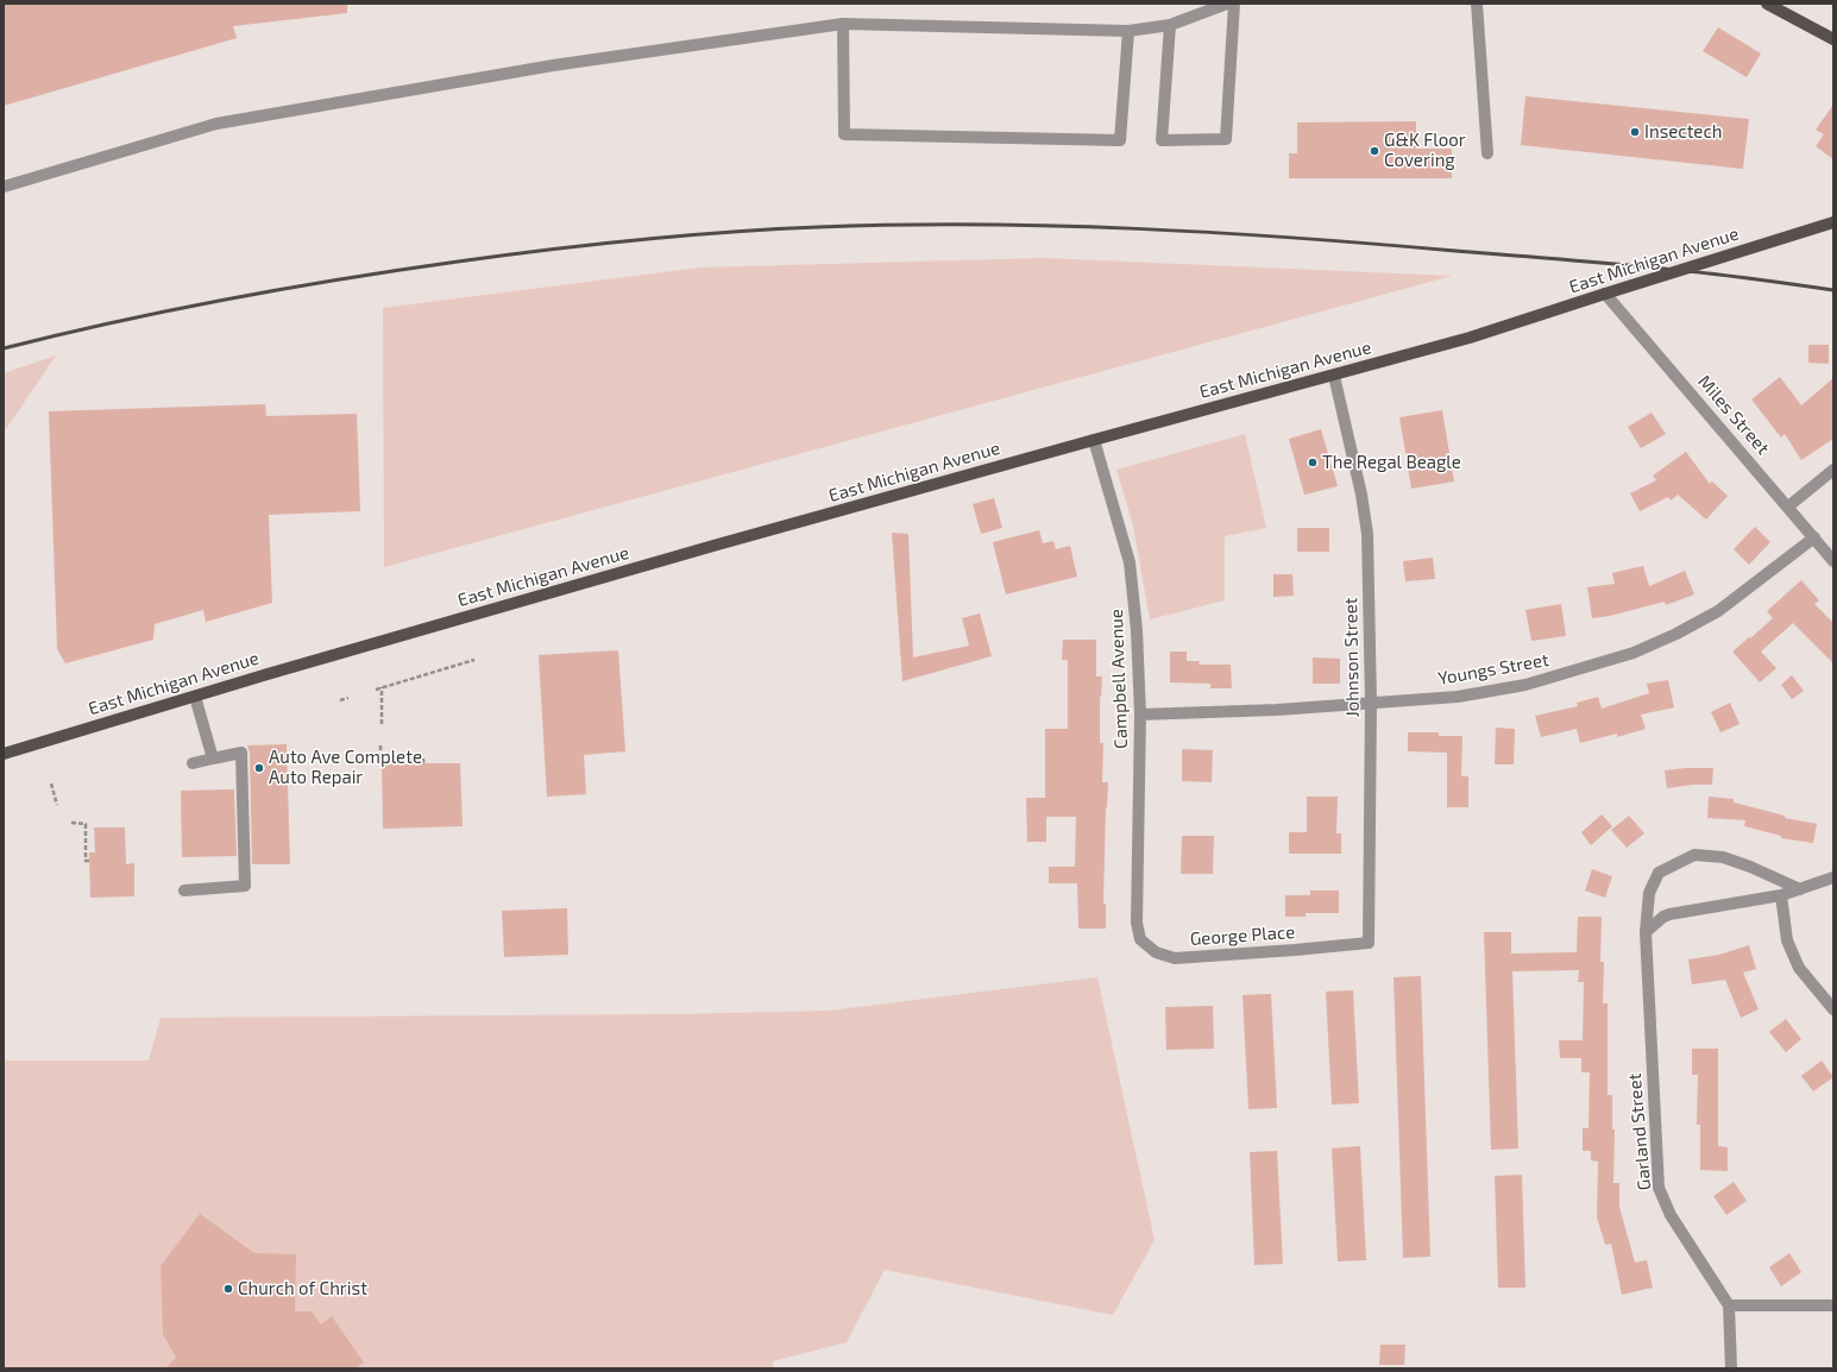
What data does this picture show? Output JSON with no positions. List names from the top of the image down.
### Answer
{
  "streets": {
    "main road": ["East Michigan Avenue"],
    "street": [
      "Miles Street",
      "Johnson Street",
      "Youngs Street",
      "Campbell Avenue",
      "George Place",
      "Garland Street"
    ]
  },
  "crossings": [
    ["East Michigan Avenue", "Miles Street"],
    ["East Michigan Avenue", "Johnson Street"],
    ["East Michigan Avenue", "Campbell Avenue"],
    ["Miles Street", "Youngs Street"],
    ["Johnson Street", "Youngs Street"],
    ["Johnson Street", "George Place"],
    ["Youngs Street", "Campbell Avenue"],
    ["Campbell Avenue", "George Place"]
  ],
  "places": [
    "Insectech",
    "G&K Floor Covering",
    "The Regal Beagle",
    "Auto Ave Complete Auto Repair",
    "Church of Christ"
  ]
}
